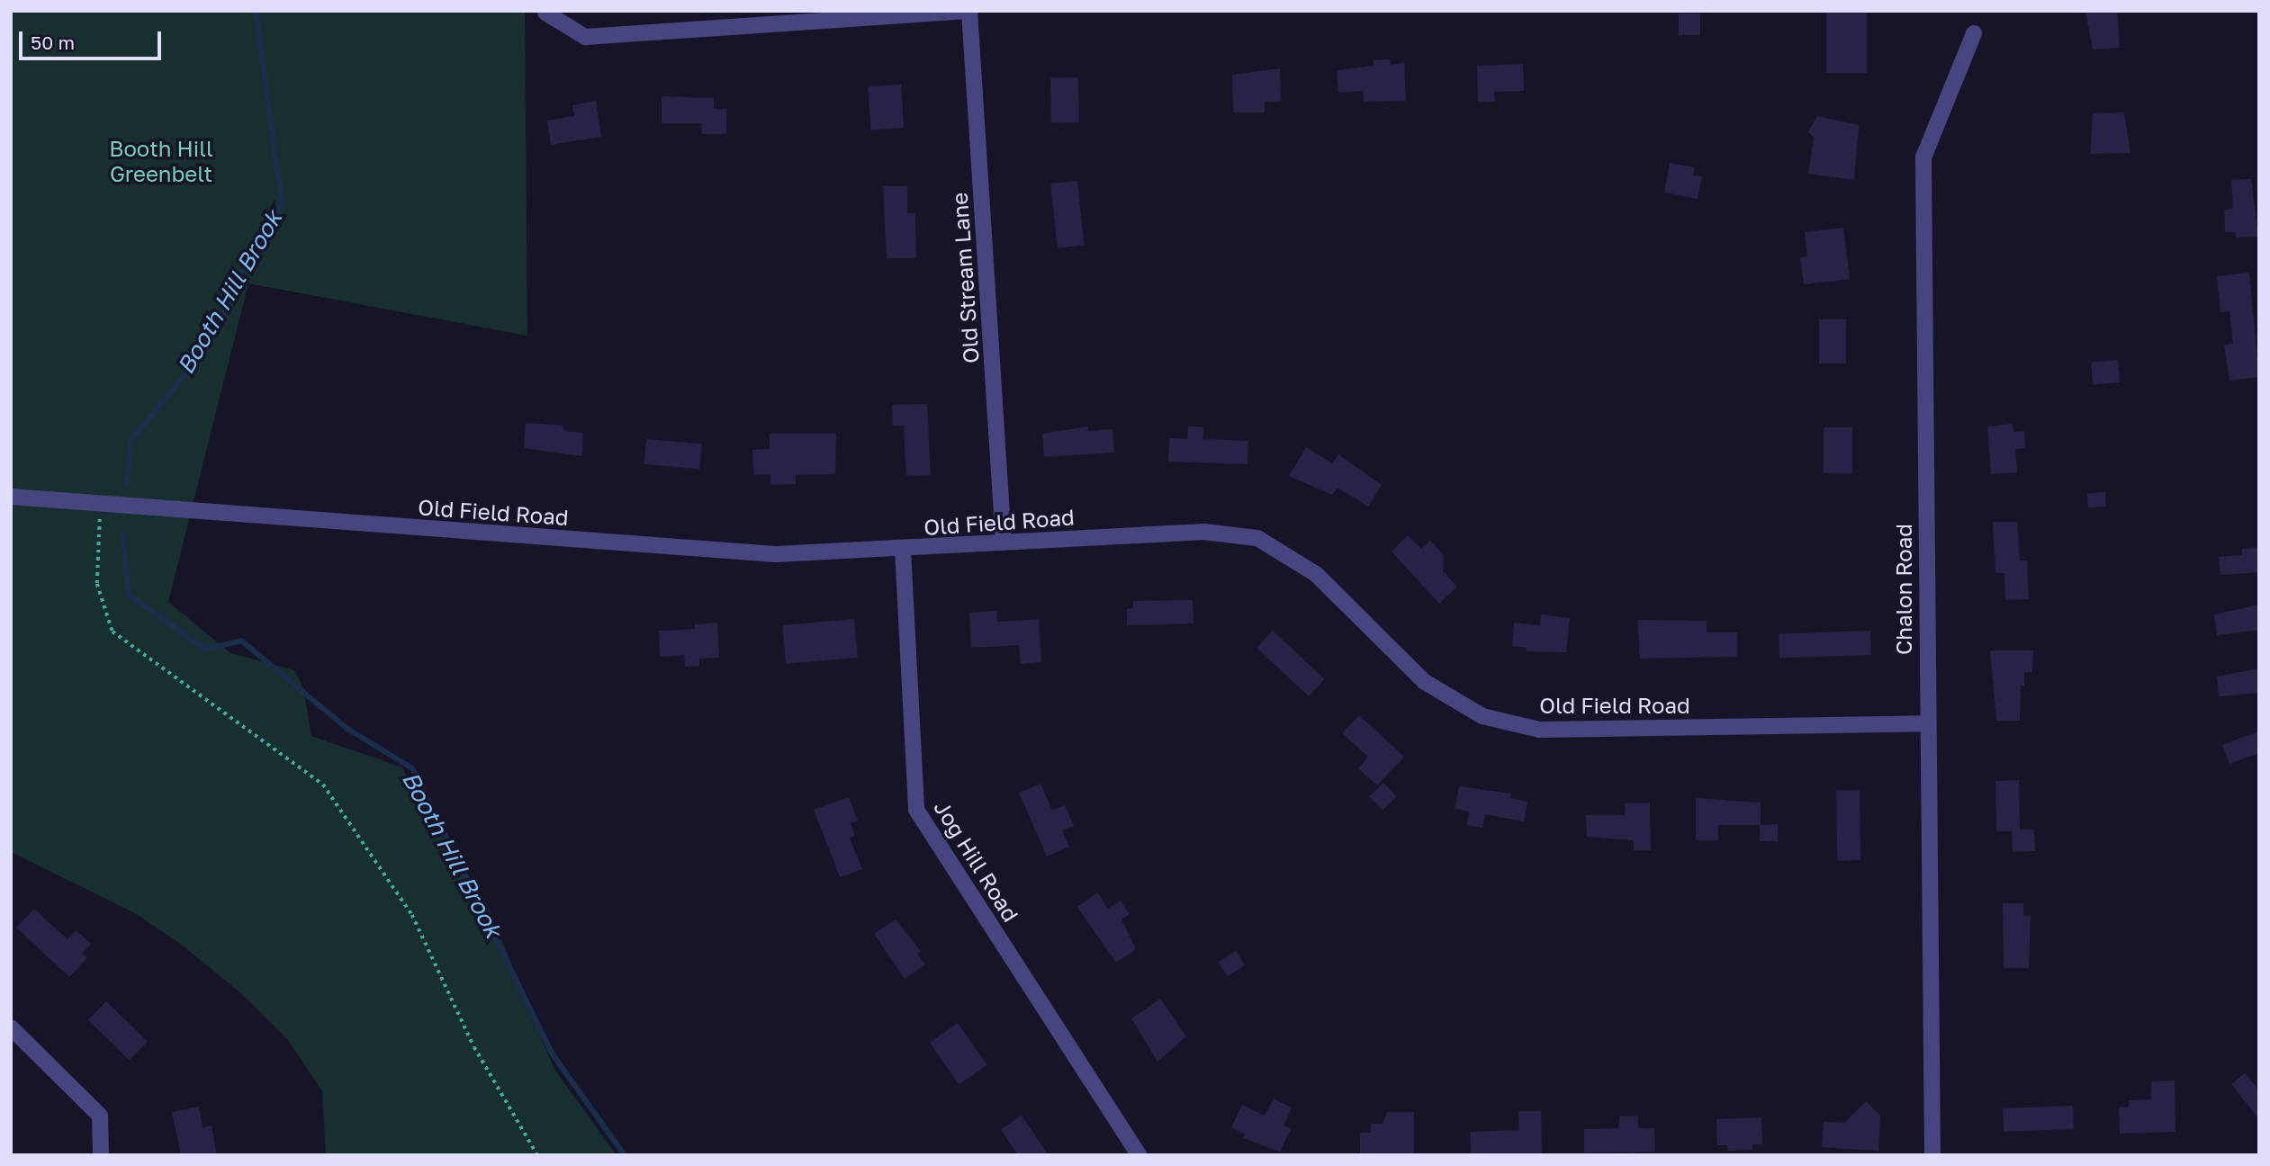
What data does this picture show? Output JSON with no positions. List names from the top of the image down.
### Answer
{
  "streets": {
    "street": [
      "Old Stream Lane",
      "Old Field Road",
      "Chalon Road",
      "Jog Hill Road"
    ]
  },
  "crossings": [
    ["Old Stream Lane", "Old Field Road"],
    ["Old Field Road", "Chalon Road"],
    ["Old Field Road", "Jog Hill Road"]
  ],
  "water": ["Booth Hill Brook"],
  "parks": ["Booth Hill Greenbelt"],
  "scale_bar": "50 m"
}
